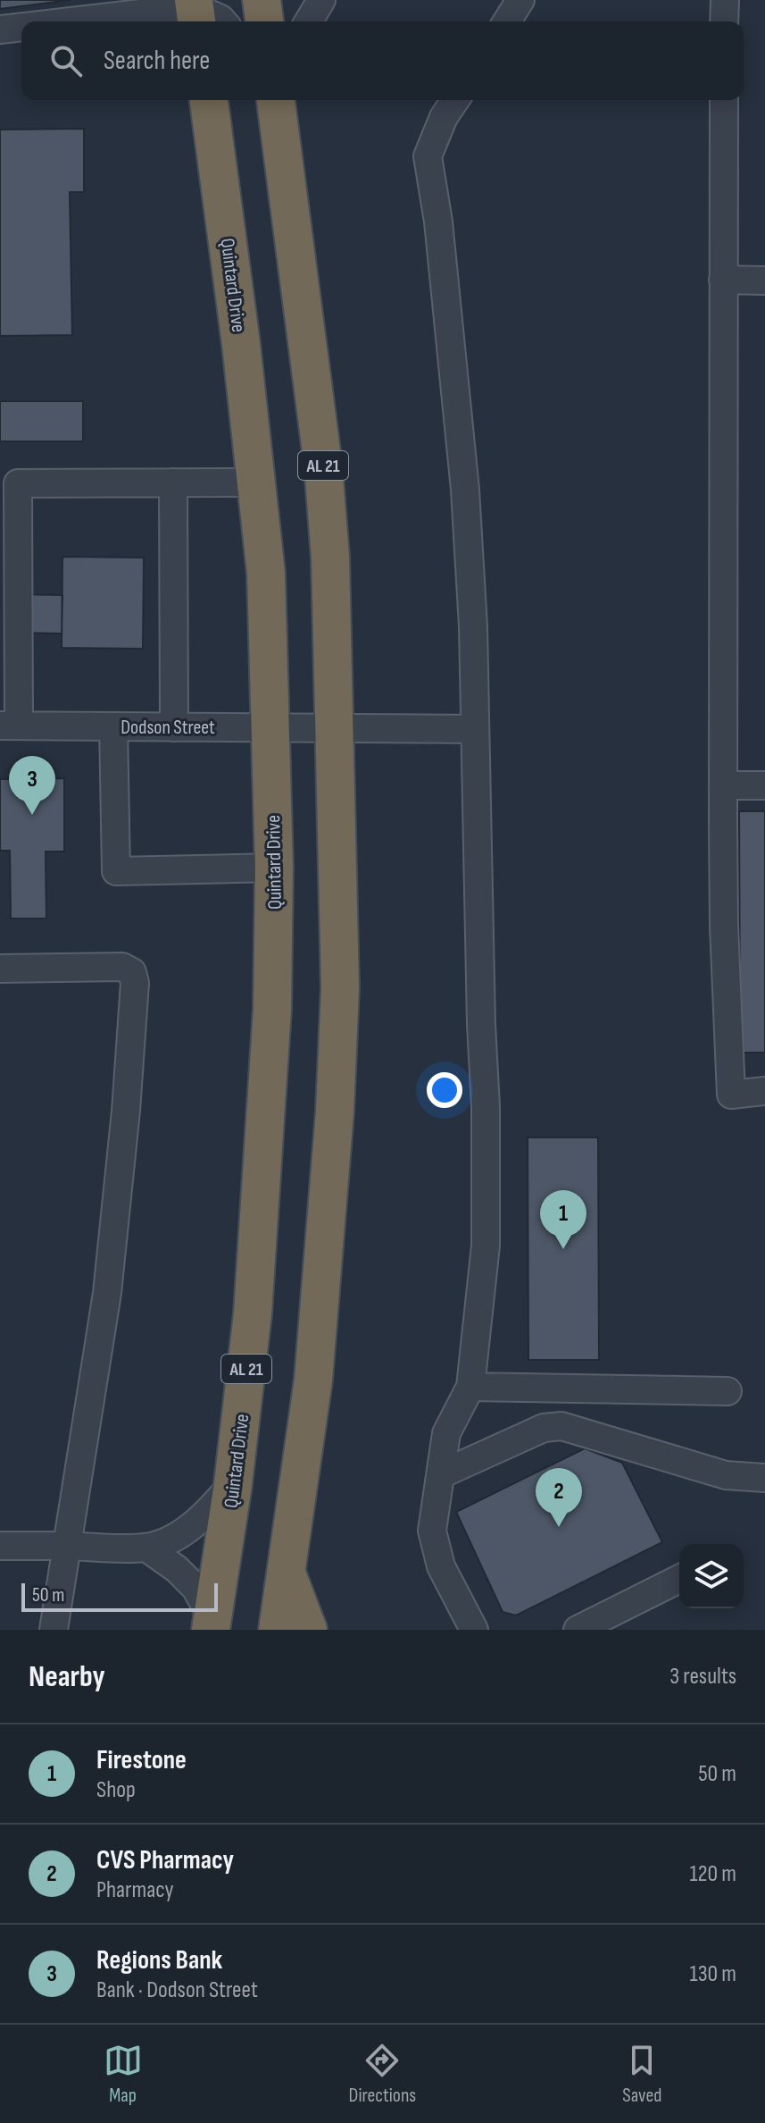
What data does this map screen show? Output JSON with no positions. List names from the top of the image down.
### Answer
{
  "streets": {
    "highway": ["Quintard Drive", "AL 21"],
    "street": ["Dodson Street"]
  },
  "crossings": [
    ["Quintard Drive", "Dodson Street"],
    ["AL 21", "Dodson Street"]
  ],
  "scale_bar": "50 m",
  "page": {
    "search": "Search here",
    "pins": ["3", "1", "2"],
    "scale": "50 m",
    "heading": ["Nearby", "3 results"],
    "list": [
      {
        "mark": "1",
        "name": "Firestone",
        "note": "Shop",
        "value": "50 m"
      },
      {
        "mark": "2",
        "name": "CVS Pharmacy",
        "note": "Pharmacy",
        "value": "120 m"
      },
      {
        "mark": "3",
        "name": "Regions Bank",
        "note": "Bank · Dodson Street",
        "value": "130 m"
      }
    ],
    "nav": ["Map", "Directions", "Saved"]
  }
}
